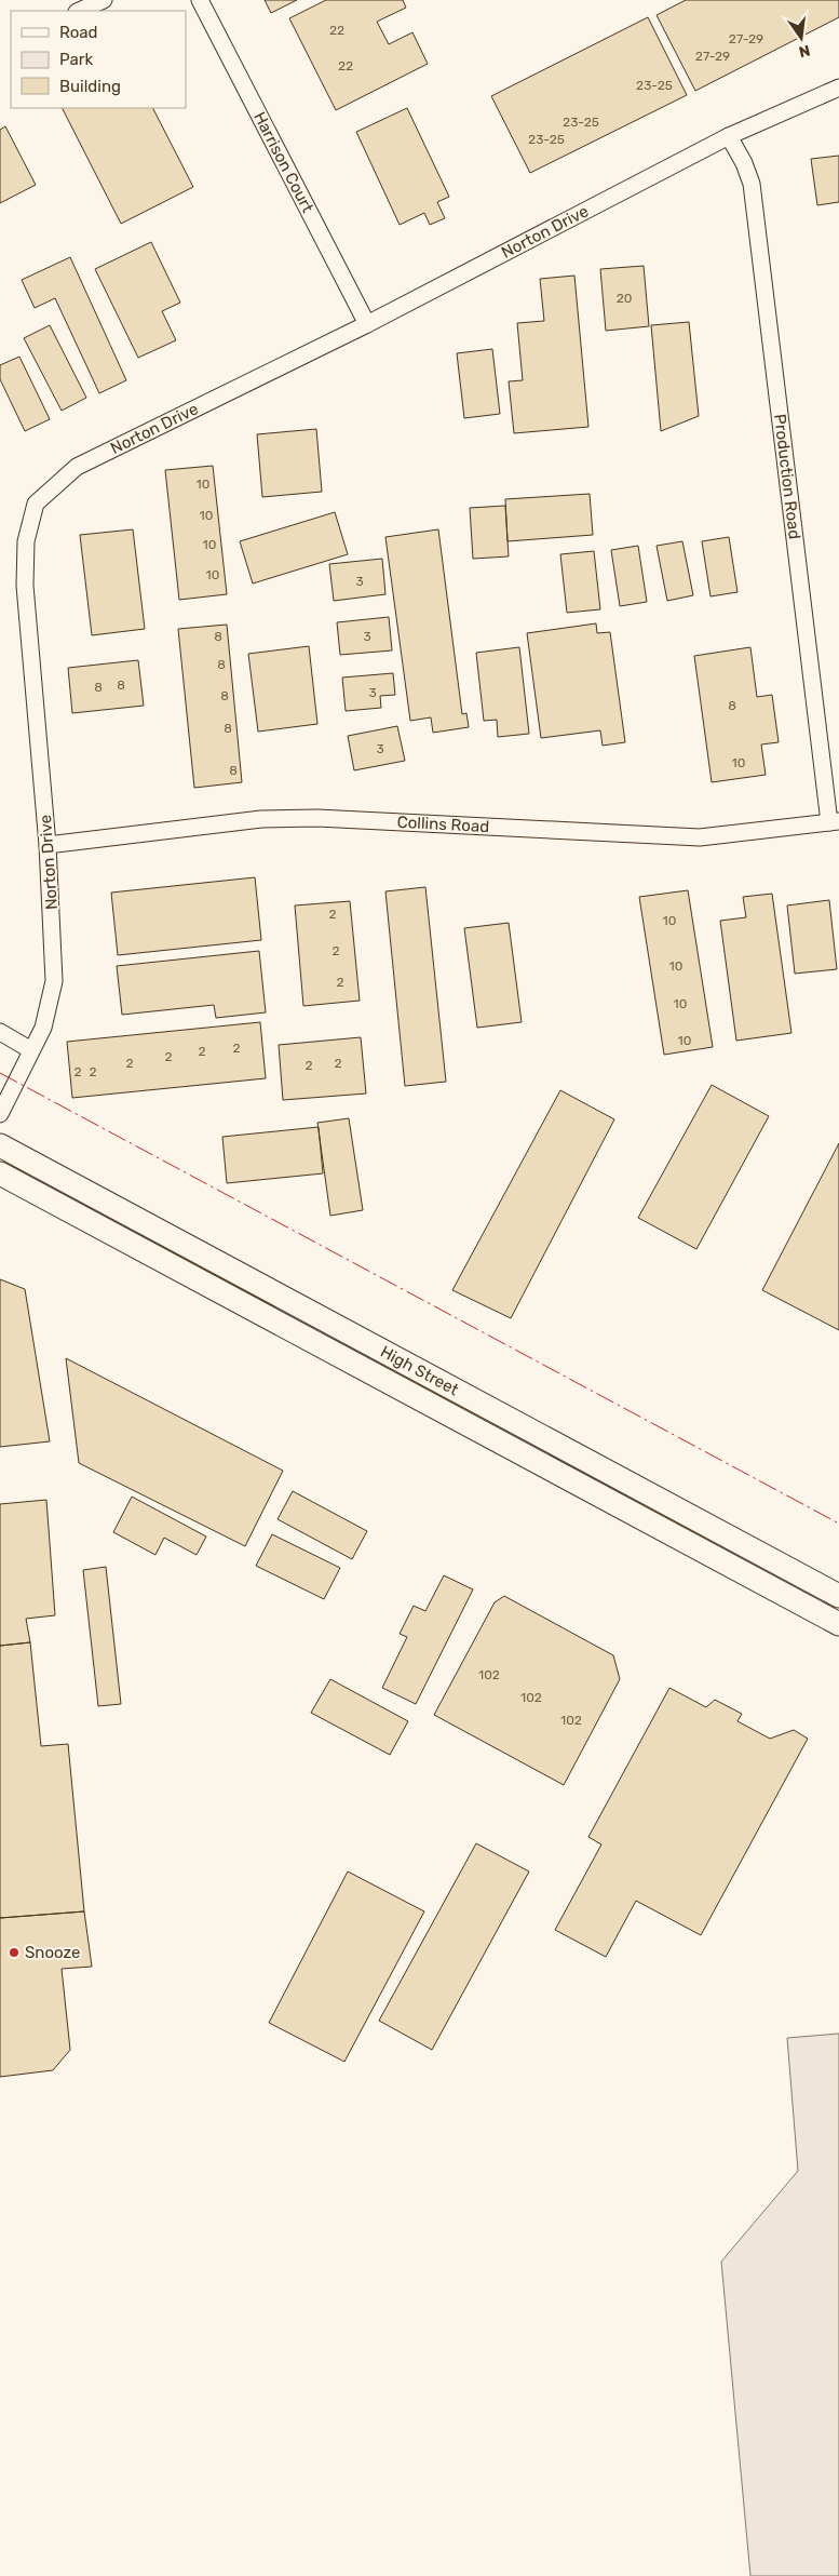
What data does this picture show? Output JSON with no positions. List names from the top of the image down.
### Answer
{
  "streets": {
    "main road": ["High Street"],
    "street": [
      "Harrison Court",
      "Norton Drive",
      "Production Road",
      "Collins Road"
    ]
  },
  "crossings": [
    ["Harrison Court", "Norton Drive"],
    ["Norton Drive", "Production Road"],
    ["Norton Drive", "Collins Road"],
    ["Production Road", "Collins Road"]
  ],
  "places": ["Snooze"],
  "house_numbers": [
    "22",
    "27-29",
    "27-29",
    "22",
    "23-25",
    "23-25",
    "23-25",
    "20",
    "10",
    "10",
    "10",
    "10",
    "3",
    "8",
    "3",
    "8",
    "8",
    "8",
    "3",
    "8",
    "8",
    "8",
    "3",
    "10",
    "8",
    "2",
    "10",
    "2",
    "10",
    "2",
    "10",
    "10",
    "2",
    "2",
    "2",
    "2",
    "2",
    "2",
    "2",
    "2",
    "102",
    "102",
    "102"
  ],
  "legend": ["Road", "Park", "Building"],
  "north": "bottom"
}
